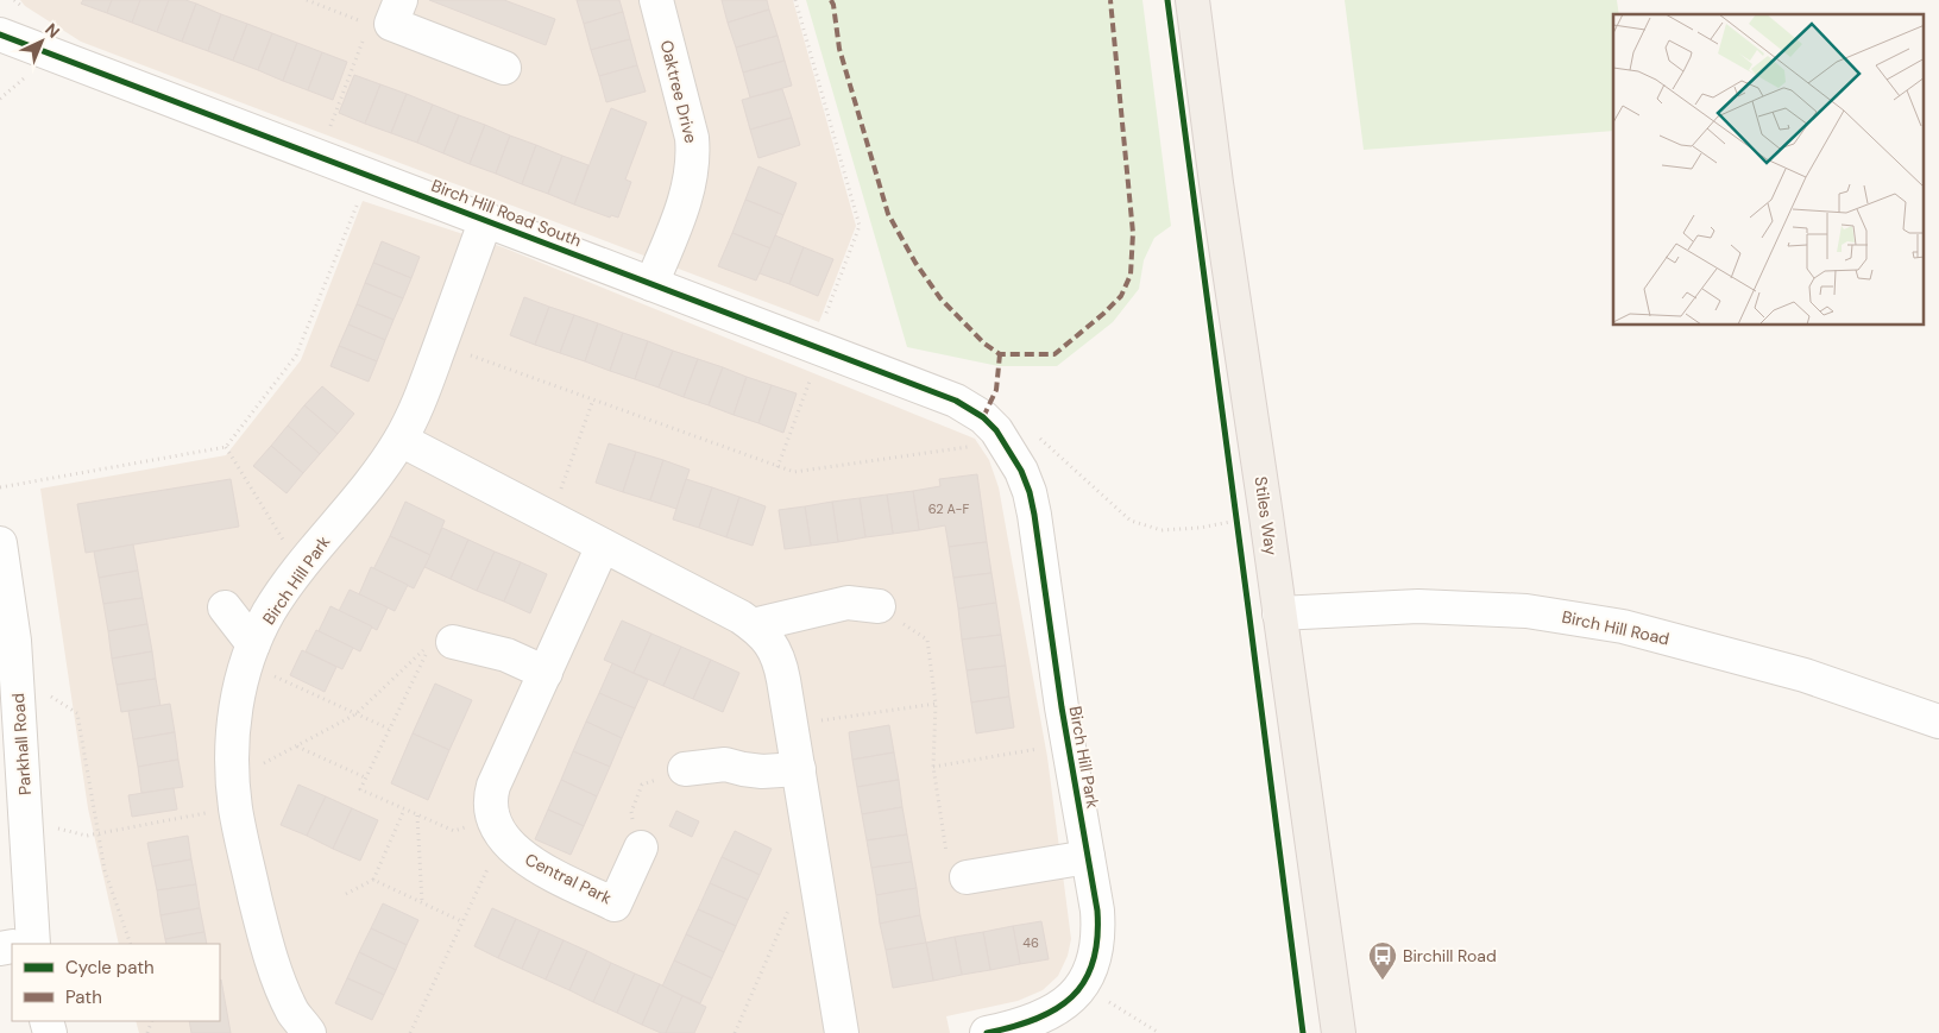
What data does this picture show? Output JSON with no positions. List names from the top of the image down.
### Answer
{
  "streets": {
    "main road": ["Stiles Way"],
    "street": [
      "Oaktree Drive",
      "Birch Hill Road South",
      "Birch Hill Park",
      "Birch Hill Road",
      "Parkhall Road",
      "Central Park"
    ]
  },
  "crossings": [
    ["Oaktree Drive", "Birch Hill Road South"],
    ["Birch Hill Road South", "Birch Hill Park"],
    ["Stiles Way", "Birch Hill Road"]
  ],
  "places": {
    "bus stop": ["Birchill Road"]
  },
  "house_numbers": ["62 A-F", "46"],
  "legend": ["Cycle path", "Path"],
  "north": "top right"
}
